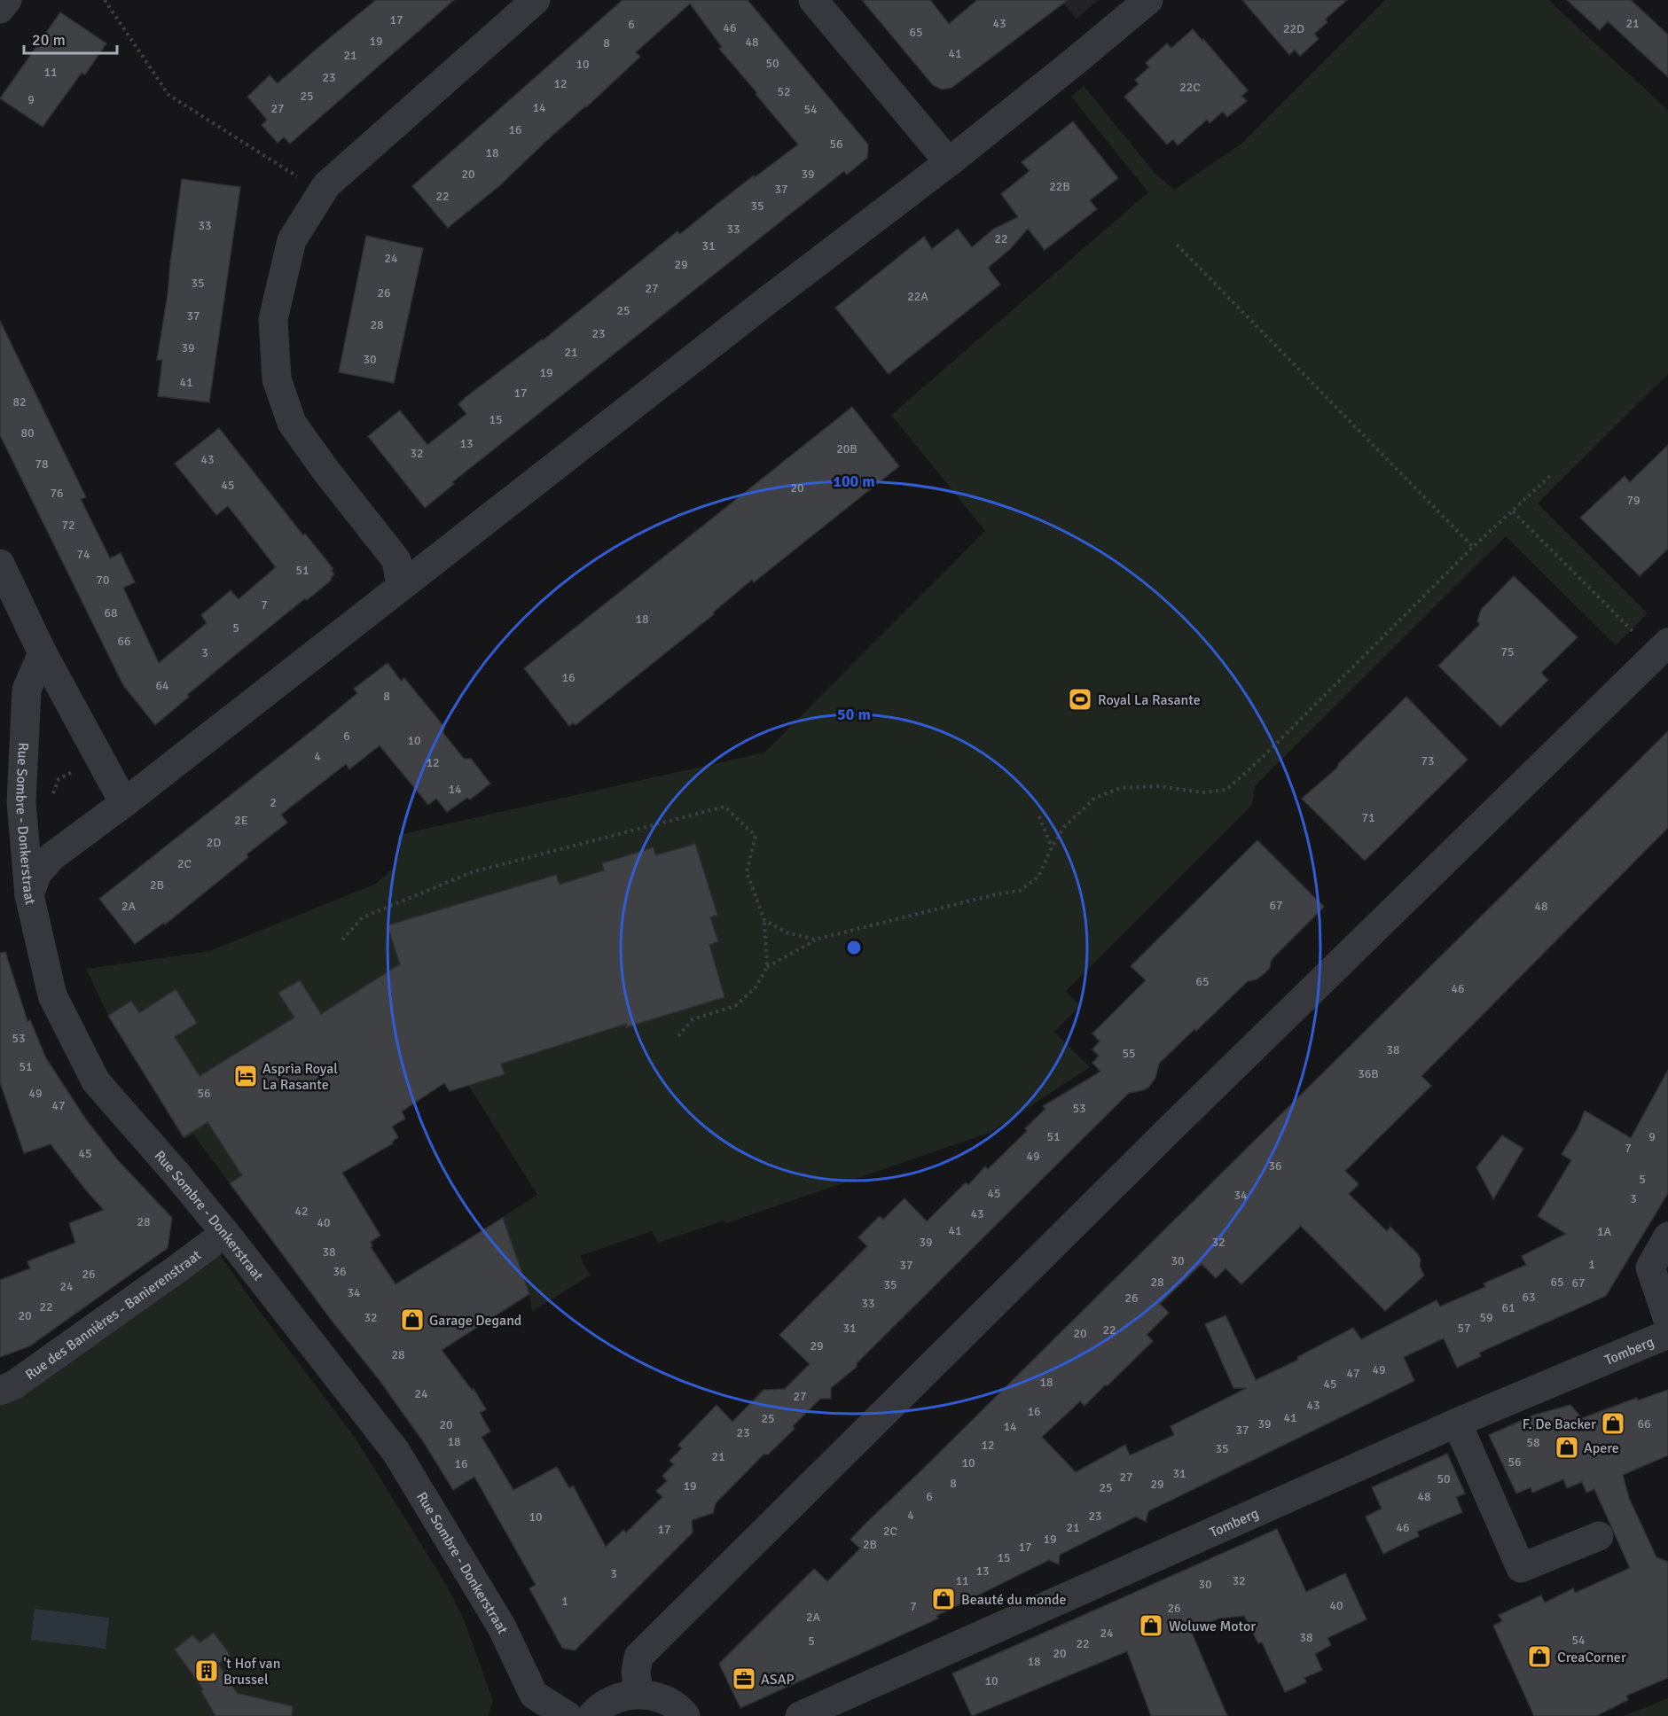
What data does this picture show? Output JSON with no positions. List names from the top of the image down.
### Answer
{
  "streets": {
    "street": ["Rue Sombre - Donkerstraat", "Rue des Bannières - Banierenstraat", "Tomberg"]
  },
  "crossings": [
    ["Rue Sombre - Donkerstraat", "Rue des Bannières - Banierenstraat"]
  ],
  "places": {
    "sports": ["Royal La Rasante"],
    "hotel": ["Aspria Royal La Rasante"],
    "shop": [
      "Garage Degand",
      "F. De Backer",
      "Apere",
      "Beauté du monde",
      "Woluwe Motor",
      "CreaCorner"
    ],
    "building": ["'t Hof van Brussel"],
    "office": ["ASAP"]
  },
  "house_numbers": [
    "17",
    "43",
    "21",
    "6",
    "46",
    "22D",
    "65",
    "19",
    "48",
    "8",
    "41",
    "21",
    "50",
    "10",
    "11",
    "23",
    "12",
    "22C",
    "52",
    "25",
    "9",
    "14",
    "27",
    "54",
    "16",
    "56",
    "18",
    "20",
    "39",
    "22B",
    "37",
    "22",
    "35",
    "33",
    "33",
    "22",
    "31",
    "24",
    "29",
    "35",
    "27",
    "26",
    "22A",
    "25",
    "37",
    "28",
    "23",
    "39",
    "21",
    "30",
    "19",
    "41",
    "17",
    "82",
    "15",
    "80",
    "13",
    "20B",
    "32",
    "43",
    "78",
    "45",
    "20",
    "76",
    "79",
    "72",
    "74",
    "51",
    "70",
    "7",
    "68",
    "18",
    "5",
    "66",
    "75",
    "3",
    "16",
    "64",
    "8",
    "6",
    "10",
    "4",
    "73",
    "12",
    "14",
    "2",
    "71",
    "2E",
    "2D",
    "2C",
    "2B",
    "67",
    "2A",
    "48",
    "65",
    "46",
    "53",
    "38",
    "55",
    "51",
    "36B",
    "49",
    "56",
    "47",
    "53",
    "51",
    "9",
    "7",
    "45",
    "49",
    "36",
    "5",
    "45",
    "34",
    "3",
    "42",
    "43",
    "28",
    "40",
    "41",
    "1A",
    "39",
    "32",
    "38",
    "30",
    "1",
    "37",
    "36",
    "26",
    "28",
    "65",
    "67",
    "35",
    "24",
    "34",
    "63",
    "26",
    "33",
    "22",
    "61",
    "20",
    "32",
    "59",
    "31",
    "57",
    "22",
    "20",
    "29",
    "28",
    "49",
    "47",
    "18",
    "45",
    "24",
    "27",
    "43",
    "16",
    "41",
    "25",
    "39",
    "66",
    "20",
    "14",
    "37",
    "23",
    "18",
    "58",
    "12",
    "35",
    "21",
    "56",
    "10",
    "16",
    "31",
    "27",
    "50",
    "8",
    "29",
    "19",
    "25",
    "6",
    "48",
    "4",
    "23",
    "10",
    "21",
    "46",
    "17",
    "2C",
    "19",
    "2B",
    "17",
    "15",
    "13",
    "3",
    "11",
    "32",
    "30",
    "1",
    "40",
    "7",
    "26",
    "2A",
    "24",
    "38",
    "54",
    "5",
    "22",
    "20",
    "18",
    "10"
  ],
  "scale_bar": "20 m",
  "rings": ["100 m", "50 m"]
}
